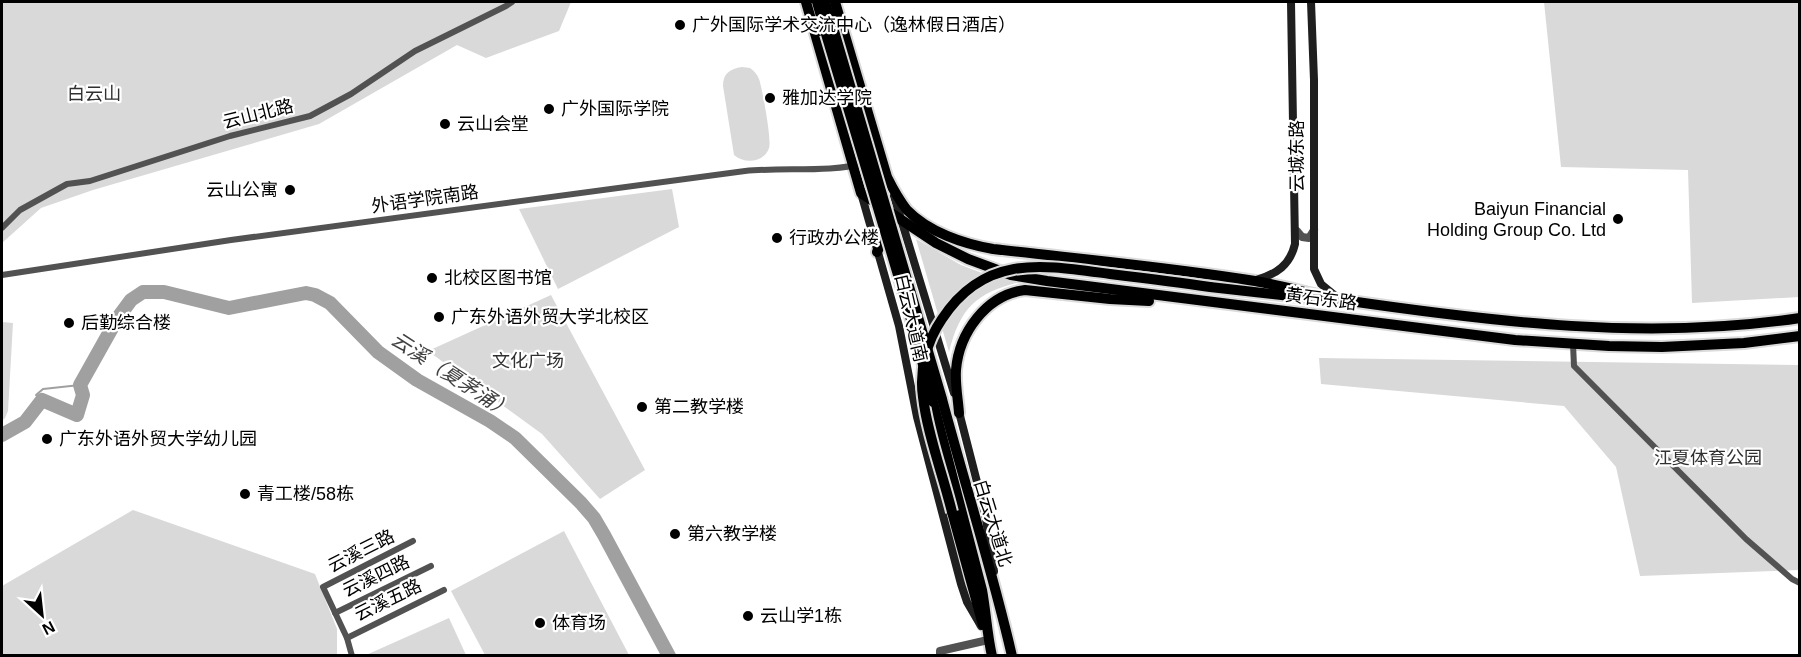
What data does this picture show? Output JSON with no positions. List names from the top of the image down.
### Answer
{
  "streets": {
    "highway": ["黄石东路", "白云大道南", "白云大道北"],
    "main road": ["云城东路"],
    "street": [
      "云山北路",
      "外语学院南路",
      "云溪三路",
      "云溪四路",
      "云溪五路"
    ]
  },
  "crossings": [
    ["云城东路", "黄石东路"],
    ["外语学院南路", "白云大道南"],
    ["黄石东路", "白云大道南"],
    ["白云大道南", "白云大道北"],
    ["云溪三路", "云溪四路"]
  ],
  "water": ["云溪（夏茅涌）"],
  "parks": ["白云山", "文化广场", "江夏体育公园"],
  "places": [
    "广外国际学术交流中心（逸林假日酒店）",
    "雅加达学院",
    "广外国际学院",
    "云山会堂",
    "云山公寓",
    "Baiyun Financial Holding Group Co. Ltd",
    "行政办公楼",
    "北校区图书馆",
    "广东外语外贸大学北校区",
    "后勤综合楼",
    "第二教学楼",
    "广东外语外贸大学幼儿园",
    "青工楼/58栋",
    "第六教学楼",
    "云山学1栋",
    "体育场"
  ],
  "north": "bottom right"
}
